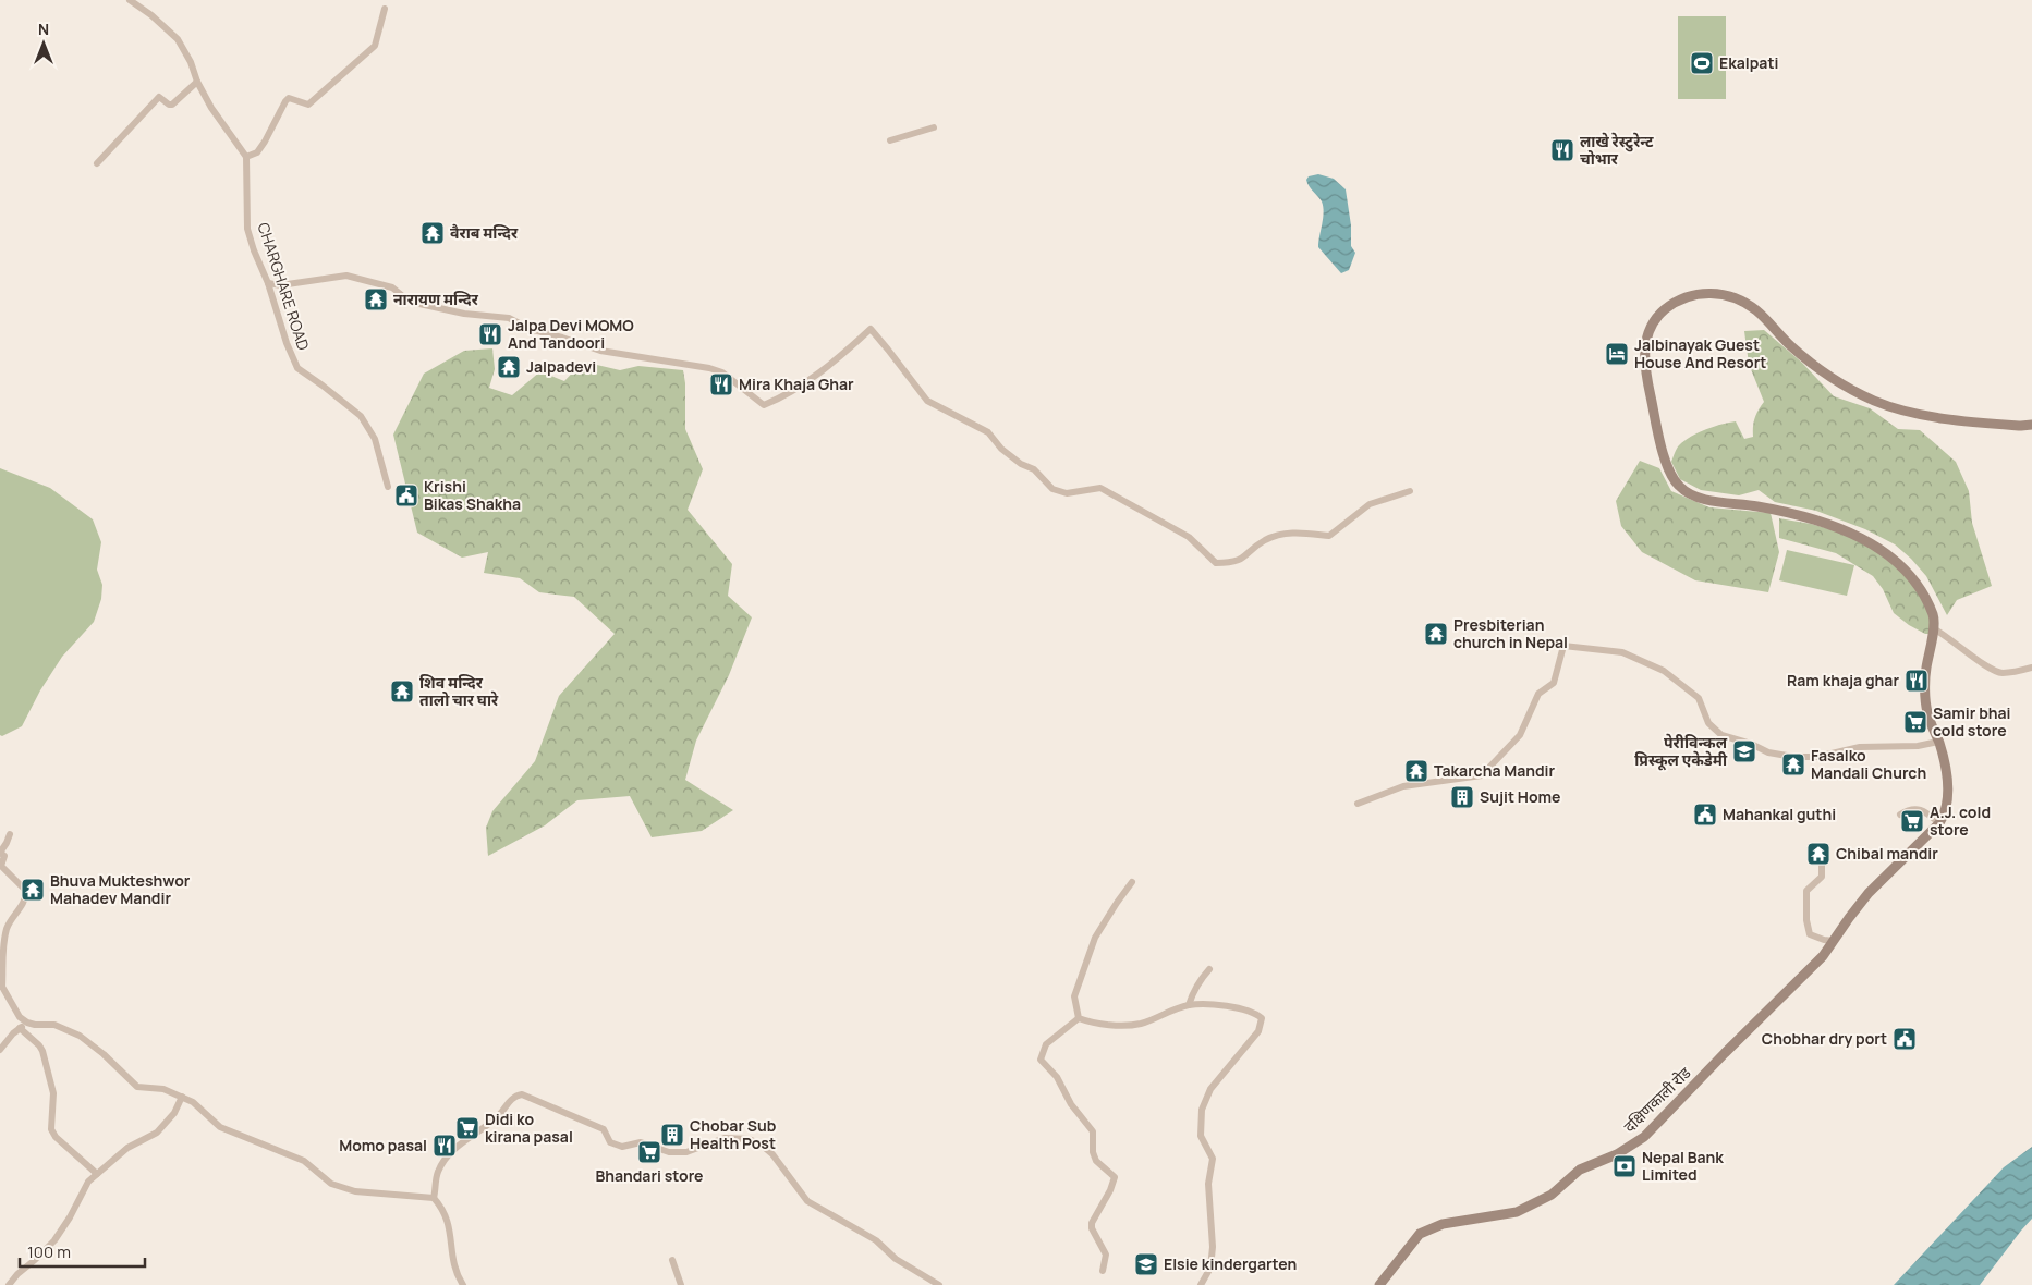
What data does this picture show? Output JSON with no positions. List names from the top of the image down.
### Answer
{
  "streets": {
    "main road": ["दक्षिणकाली रोड"],
    "street": ["CHARGHARE ROAD"]
  },
  "places": {
    "sports": ["Ekalpati"],
    "restaurant": [
      "लाखे रेस्टुरेन्ट चोभार",
      "Jalpa Devi MOMO And Tandoori",
      "Mira Khaja Ghar",
      "Ram khaja ghar",
      "Momo pasal"
    ],
    "temple": [
      "वैराब मन्दिर",
      "नारायण मन्दिर",
      "Jalpadevi",
      "Presbiterian church in Nepal",
      "शिव मन्दिर तालो चार घारे",
      "Fasalko Mandali Church",
      "Takarcha Mandir",
      "Chibal mandir",
      "Bhuva Mukteshwor Mahadev Mandir"
    ],
    "hotel": ["Jalbinayak Guest House And Resort"],
    "public building": ["Krishi Bikas Shakha", "Mahankal guthi", "Chobhar dry port"],
    "supermarket": [
      "Samir bhai cold store",
      "A.J. cold store",
      "Didi ko kirana pasal",
      "Bhandari store"
    ],
    "school or university": ["पेरीविन्कल प्रिस्कूल एकेडेमी", "Elsie kindergarten"],
    "building": ["Sujit Home", "Chobar Sub Health Post"],
    "bank": ["Nepal Bank Limited"]
  },
  "scale_bar": "100 m",
  "north": "top"
}
